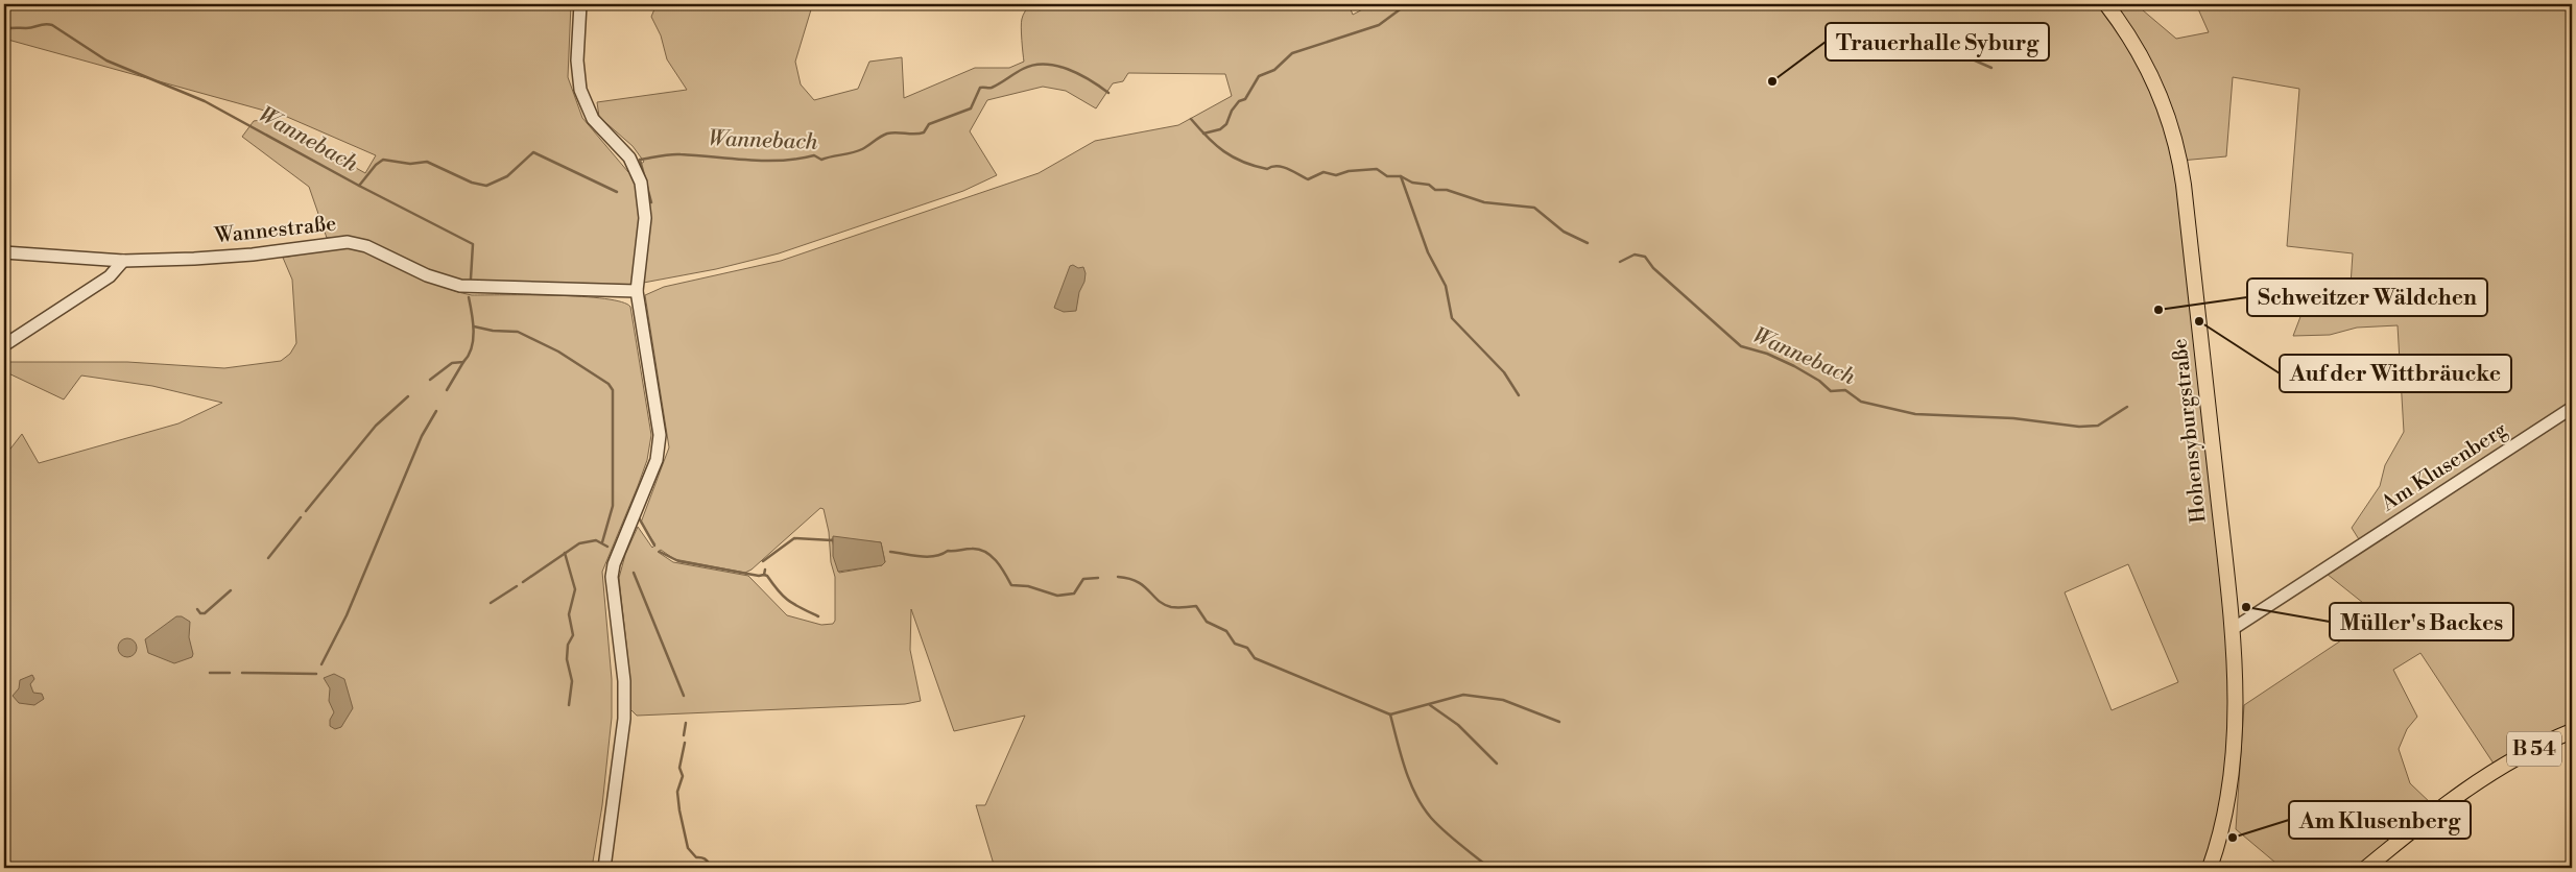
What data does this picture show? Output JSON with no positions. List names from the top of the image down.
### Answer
{
  "streets": {
    "main road": ["Hohensyburgstraße", "B 54"],
    "street": ["Wannestraße", "Am Klusenberg"]
  },
  "crossings": [
    ["Hohensyburgstraße", "Am Klusenberg"]
  ],
  "water": ["Wannebach"],
  "places": [
    "Trauerhalle Syburg",
    "Schweitzer Wäldchen",
    "Auf der Wittbräucke",
    "Müller's Backes",
    "Am Klusenberg"
  ]
}
